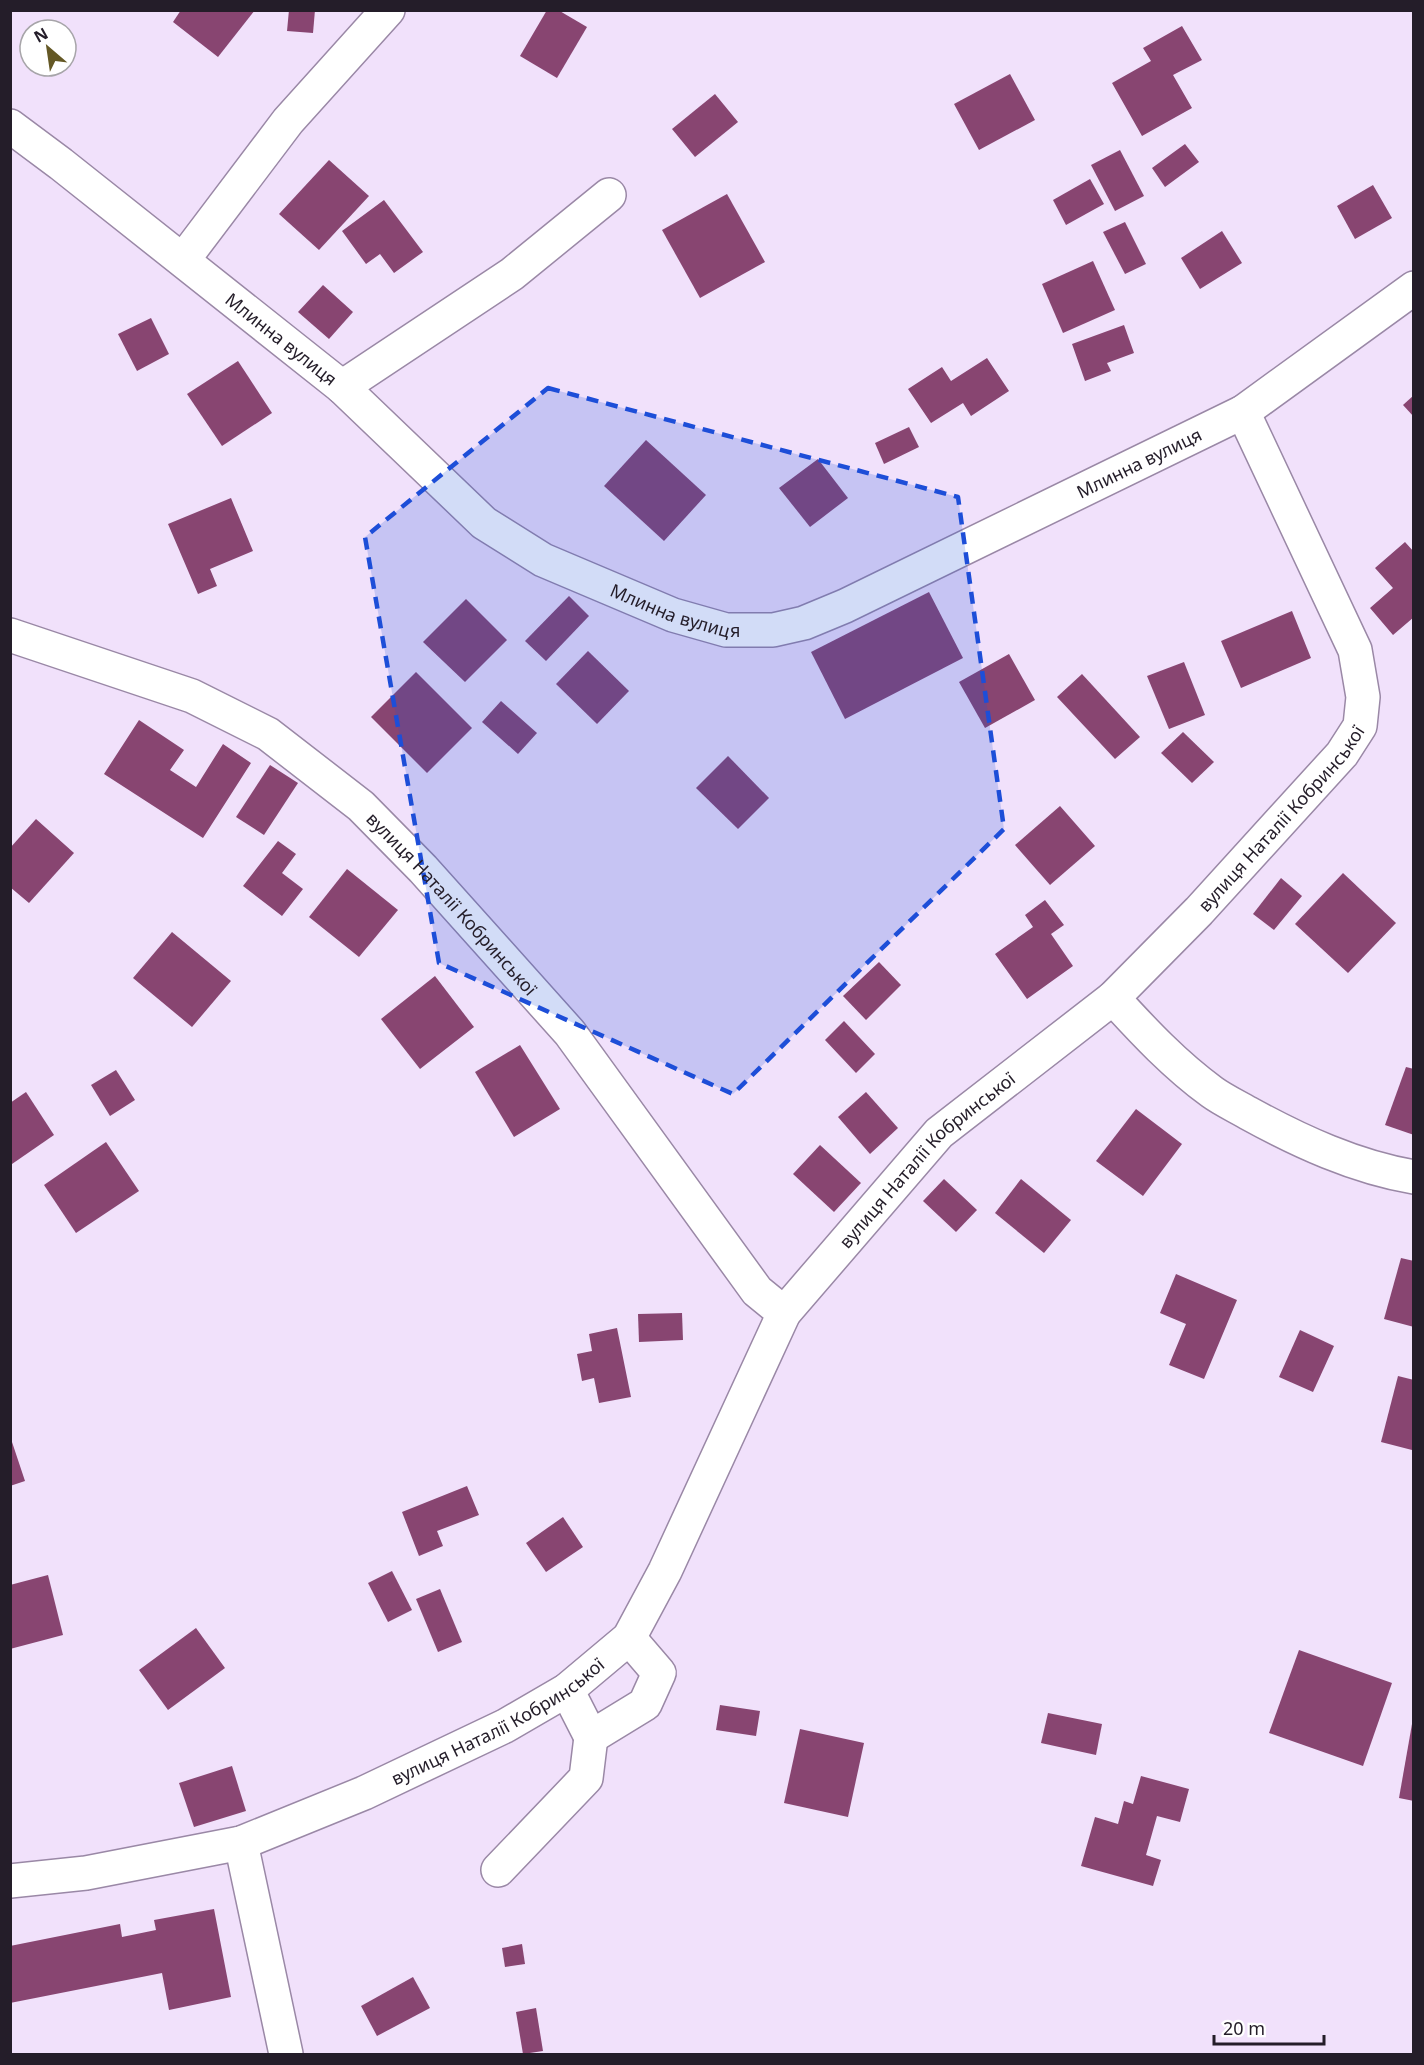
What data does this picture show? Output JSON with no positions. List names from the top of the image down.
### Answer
{
  "streets": {
    "street": ["Млинна вулиця", "вулиця Наталії Кобринської"]
  },
  "crossings": [
    ["Млинна вулиця", "вулиця Наталії Кобринської"]
  ],
  "scale_bar": "20 m",
  "north": "top left"
}
